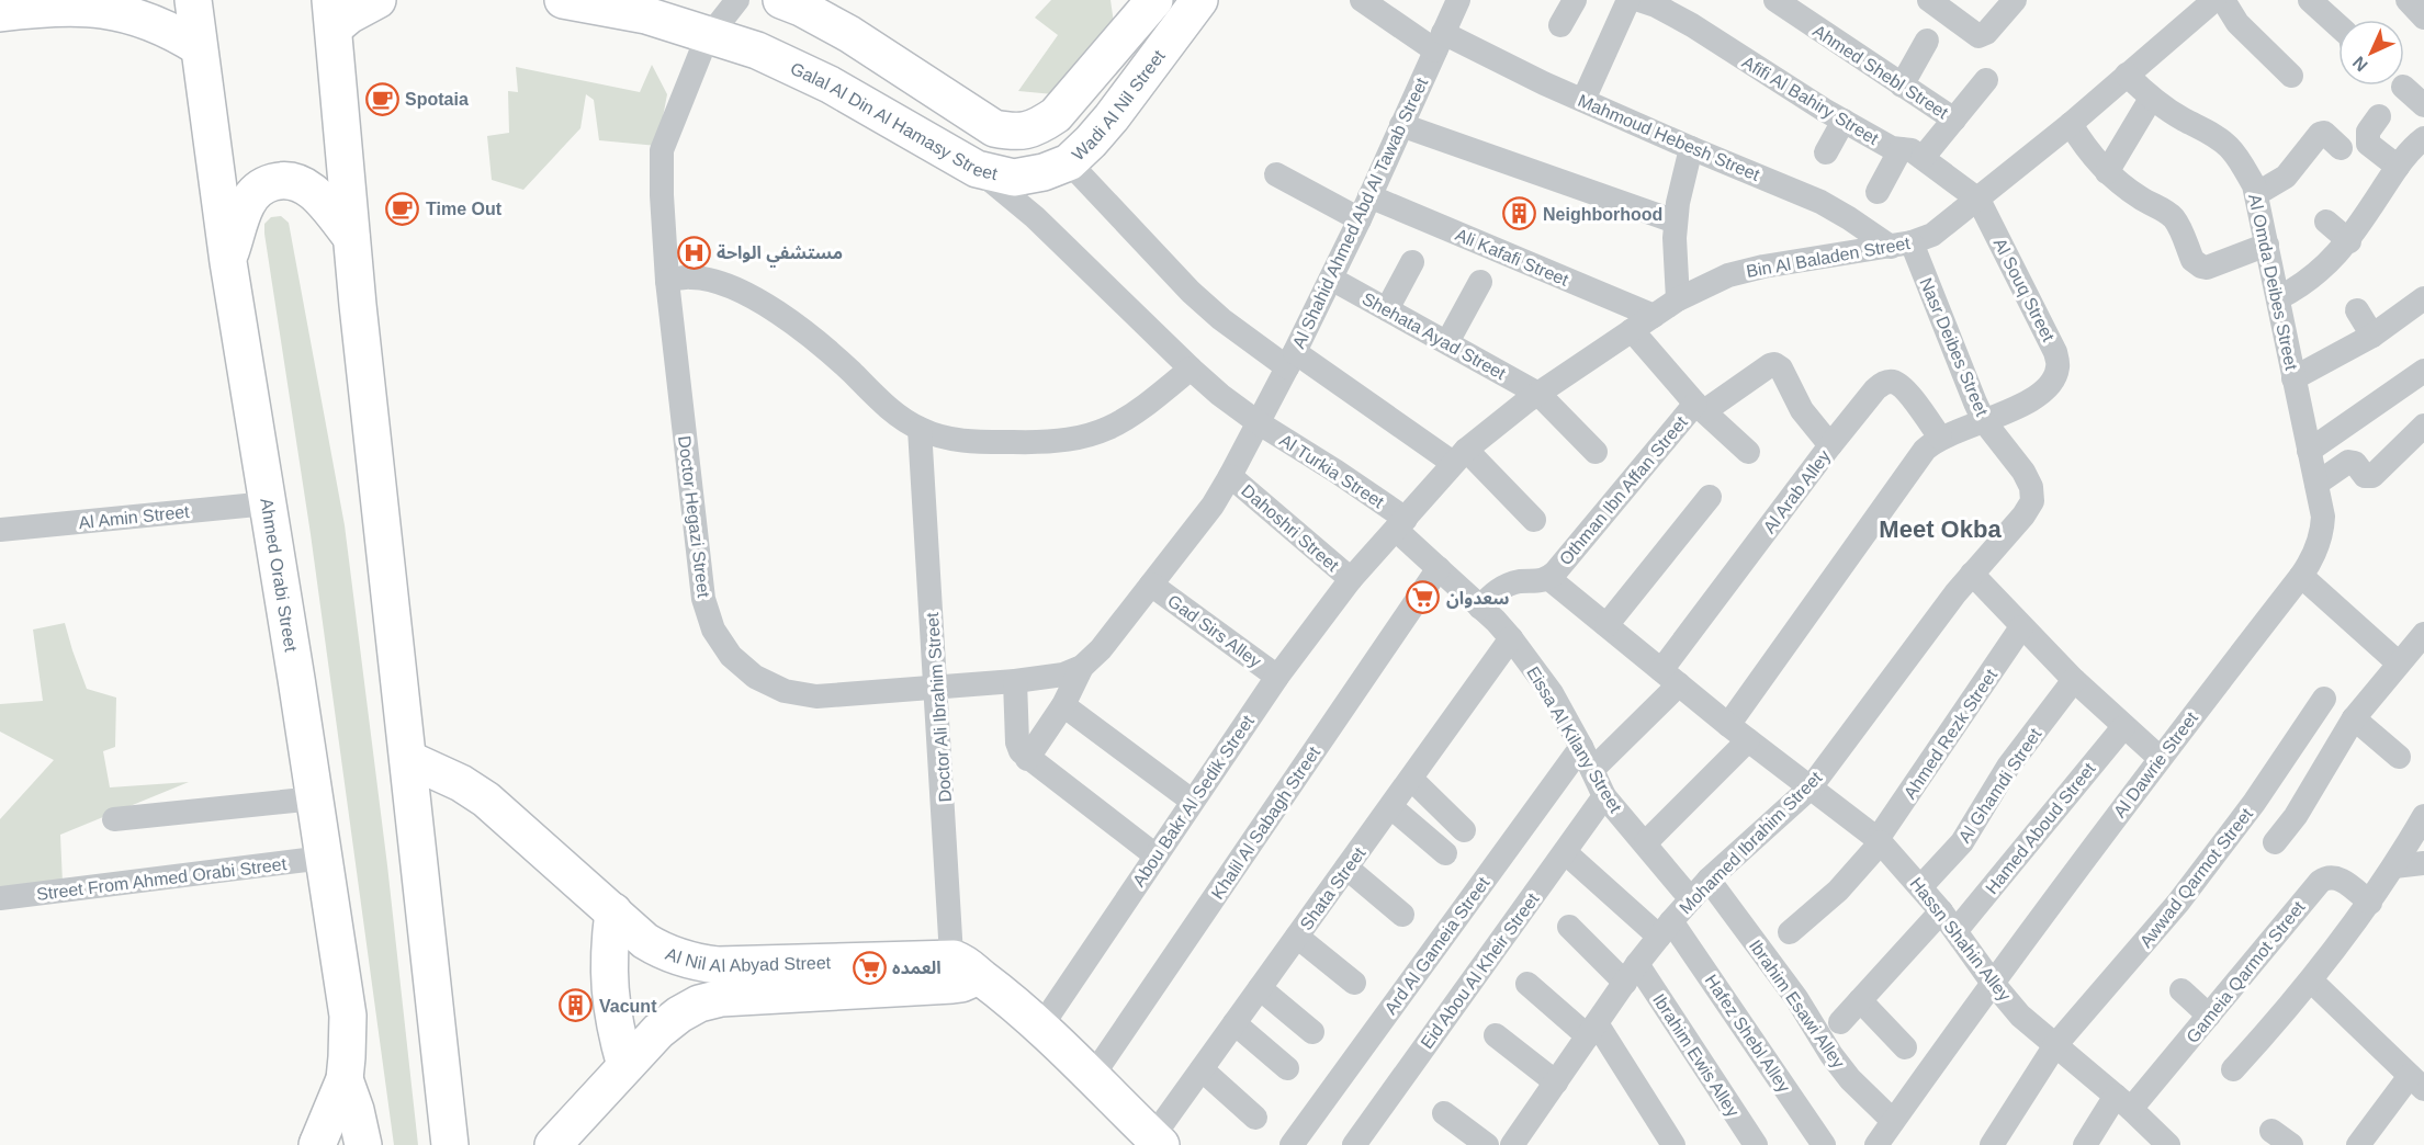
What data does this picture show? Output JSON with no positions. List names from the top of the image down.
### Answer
{
  "streets": {
    "main road": [
      "Wadi Al Nil Street",
      "Galal Al Din Al Hamasy Street",
      "Ahmed Orabi Street",
      "Al Nil Al Abyad Street"
    ],
    "street": [
      "Ahmed Shebl Street",
      "Afifi Al Bahiry Street",
      "Mahmoud Hebesh Street",
      "Al Shahid Ahmed Abd Al Tawab Street",
      "Ali Kafafi Street",
      "Bin Al Baladen Street",
      "Al Omda Deibes Street",
      "Al Souq Street",
      "Shehata Ayad Street",
      "Nasr Deibes Street",
      "Al Turkia Street",
      "Othman Ibn Affan Street",
      "Al Arab Alley",
      "Al Amin Street",
      "Doctor Hegazi Street",
      "Dahoshri Street",
      "Gad Sirs Alley",
      "Doctor Ali Ibrahim Street",
      "Ahmed Rezk Street",
      "Eissa Al Kilany Street",
      "Al Dawrie Street",
      "Al Ghamdi Street",
      "Abou Bakr Al Sedik Street",
      "Khalil Al Sabagh Street",
      "Hamed Aboud Street",
      "Mohamed Ibrahim Street",
      "Awwad Qarmot Street",
      "Street From Ahmed Orabi Street",
      "Shata Street",
      "Hassn Shahin Alley",
      "Ard Al Gameia Street",
      "Eid Abou Al Kheir Street",
      "Gameia Qarmot Street",
      "Ibrahim Esawi Alley",
      "Hafez Shebl Alley",
      "Ibrahim Ewis Alley"
    ]
  },
  "crossings": [
    ["Afifi Al Bahiry Street", "Bin Al Baladen Street"],
    ["Afifi Al Bahiry Street", "Al Souq Street"],
    ["Wadi Al Nil Street", "Galal Al Din Al Hamasy Street"],
    ["Galal Al Din Al Hamasy Street", "Al Shahid Ahmed Abd Al Tawab Street"],
    ["Galal Al Din Al Hamasy Street", "Al Turkia Street"],
    ["Galal Al Din Al Hamasy Street", "Doctor Hegazi Street"],
    ["Mahmoud Hebesh Street", "Al Shahid Ahmed Abd Al Tawab Street"],
    ["Mahmoud Hebesh Street", "Bin Al Baladen Street"],
    ["Mahmoud Hebesh Street", "Nasr Deibes Street"],
    ["Al Shahid Ahmed Abd Al Tawab Street", "Ali Kafafi Street"],
    ["Al Shahid Ahmed Abd Al Tawab Street", "Shehata Ayad Street"],
    ["Al Shahid Ahmed Abd Al Tawab Street", "Al Turkia Street"],
    ["Al Shahid Ahmed Abd Al Tawab Street", "Doctor Hegazi Street"],
    ["Ali Kafafi Street", "Bin Al Baladen Street"],
    ["Bin Al Baladen Street", "Al Omda Deibes Street"],
    ["Bin Al Baladen Street", "Al Souq Street"],
    ["Bin Al Baladen Street", "Shehata Ayad Street"],
    ["Bin Al Baladen Street", "Nasr Deibes Street"],
    ["Bin Al Baladen Street", "Al Turkia Street"],
    ["Bin Al Baladen Street", "Dahoshri Street"],
    ["Bin Al Baladen Street", "Eissa Al Kilany Street"],
    ["Bin Al Baladen Street", "Abou Bakr Al Sedik Street"],
    ["Al Omda Deibes Street", "Al Dawrie Street"],
    ["Al Souq Street", "Nasr Deibes Street"],
    ["Al Souq Street", "Al Arab Alley"],
    ["Nasr Deibes Street", "Mohamed Ibrahim Street"],
    ["Al Turkia Street", "Doctor Hegazi Street"],
    ["Al Turkia Street", "Eissa Al Kilany Street"],
    ["Othman Ibn Affan Street", "Al Arab Alley"],
    ["Othman Ibn Affan Street", "Eissa Al Kilany Street"],
    ["Othman Ibn Affan Street", "Hassn Shahin Alley"],
    ["Al Arab Alley", "Eissa Al Kilany Street"],
    ["Al Arab Alley", "Hassn Shahin Alley"],
    ["Al Amin Street", "Ahmed Orabi Street"],
    ["Doctor Hegazi Street", "Dahoshri Street"],
    ["Doctor Hegazi Street", "Gad Sirs Alley"],
    ["Doctor Hegazi Street", "Doctor Ali Ibrahim Street"],
    ["Dahoshri Street", "Abou Bakr Al Sedik Street"],
    ["Ahmed Orabi Street", "Street From Ahmed Orabi Street"],
    ["Gad Sirs Alley", "Abou Bakr Al Sedik Street"],
    ["Doctor Ali Ibrahim Street", "Al Nil Al Abyad Street"],
    ["Ahmed Rezk Street", "Hassn Shahin Alley"],
    ["Eissa Al Kilany Street", "Khalil Al Sabagh Street"],
    ["Eissa Al Kilany Street", "Mohamed Ibrahim Street"],
    ["Eissa Al Kilany Street", "Shata Street"],
    ["Eissa Al Kilany Street", "Ard Al Gameia Street"],
    ["Eissa Al Kilany Street", "Eid Abou Al Kheir Street"],
    ["Al Dawrie Street", "Hassn Shahin Alley"],
    ["Al Dawrie Street", "Ibrahim Esawi Alley"],
    ["Al Ghamdi Street", "Hassn Shahin Alley"],
    ["Hamed Aboud Street", "Hassn Shahin Alley"],
    ["Mohamed Ibrahim Street", "Hassn Shahin Alley"],
    ["Mohamed Ibrahim Street", "Ibrahim Esawi Alley"],
    ["Mohamed Ibrahim Street", "Hafez Shebl Alley"],
    ["Mohamed Ibrahim Street", "Ibrahim Ewis Alley"],
    ["Awwad Qarmot Street", "Hassn Shahin Alley"],
    ["Hassn Shahin Alley", "Gameia Qarmot Street"],
    ["Eid Abou Al Kheir Street", "Hafez Shebl Alley"]
  ],
  "districts": ["Meet Okba"],
  "places": {
    "cafe": ["Spotaia", "Time Out"],
    "building": ["Neighborhood", "Vacunt"],
    "hospital": ["مستشفي الواحة"],
    "supermarket": ["سعدوان", "العمده"]
  },
  "north": "bottom left"
}
